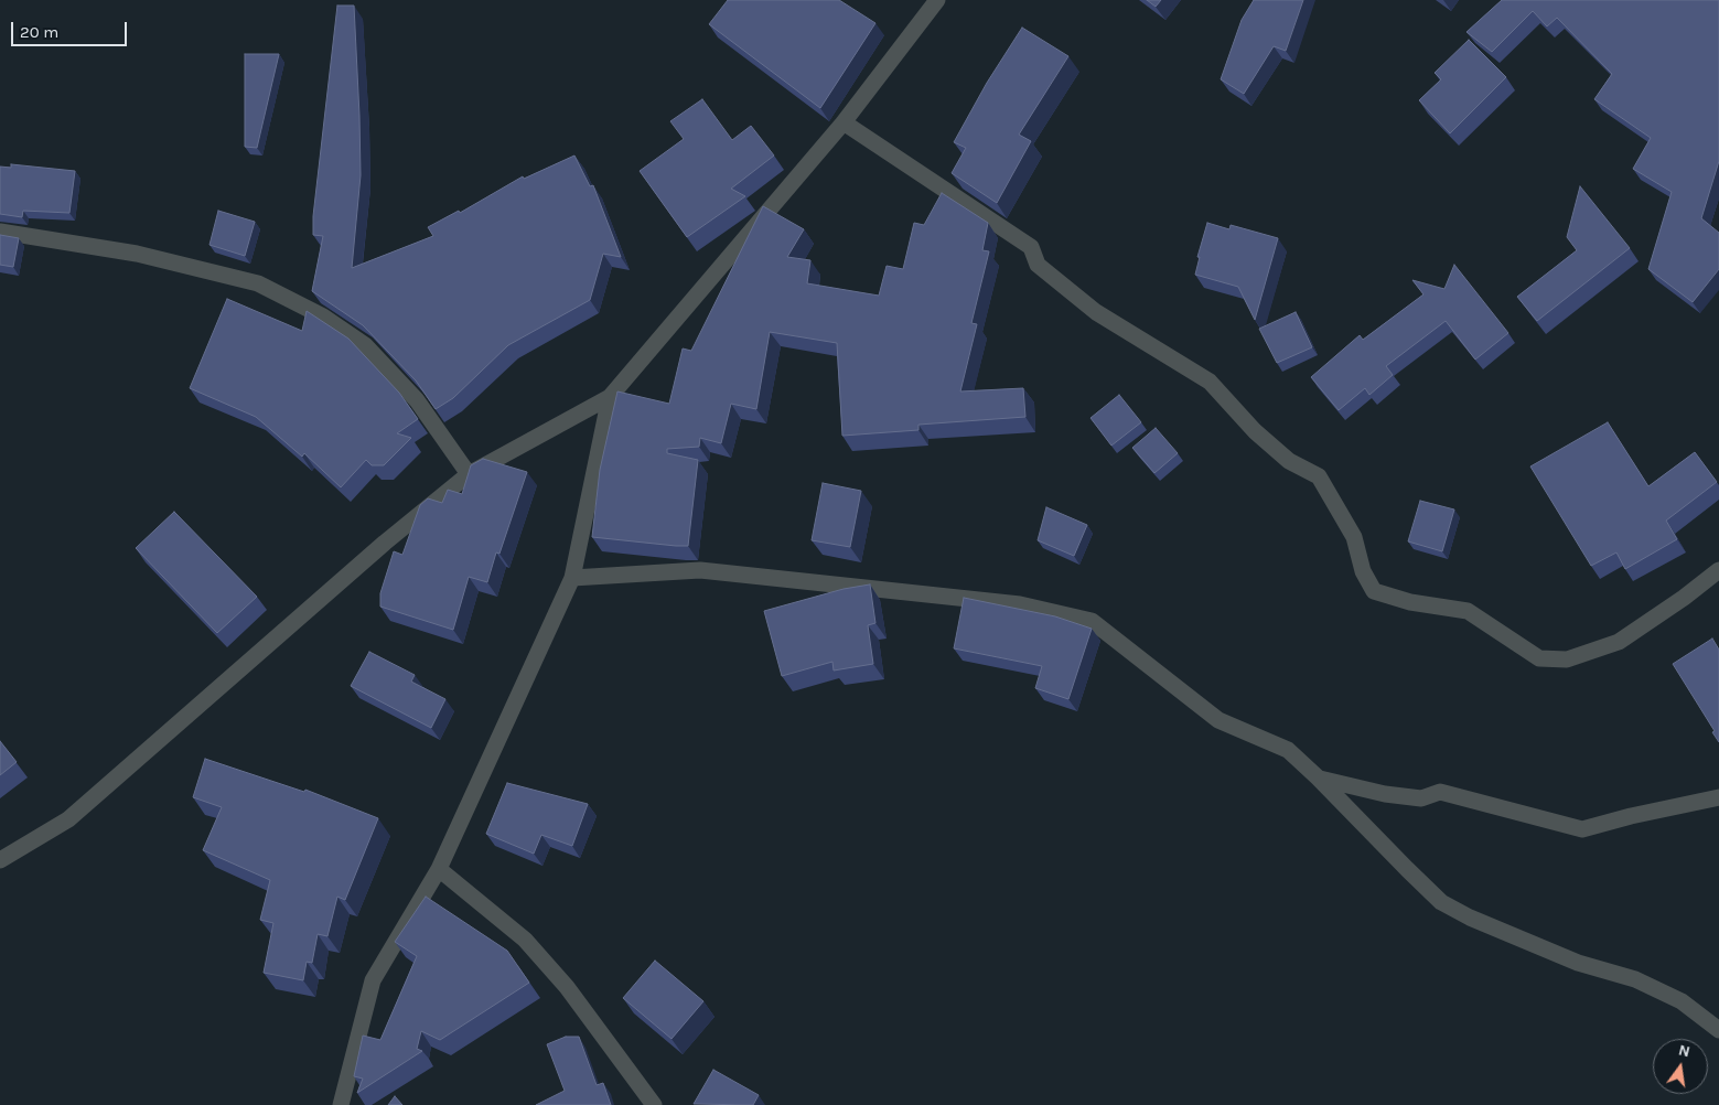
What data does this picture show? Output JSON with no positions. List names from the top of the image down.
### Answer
{
  "scale_bar": "20 m",
  "north": "top"
}
